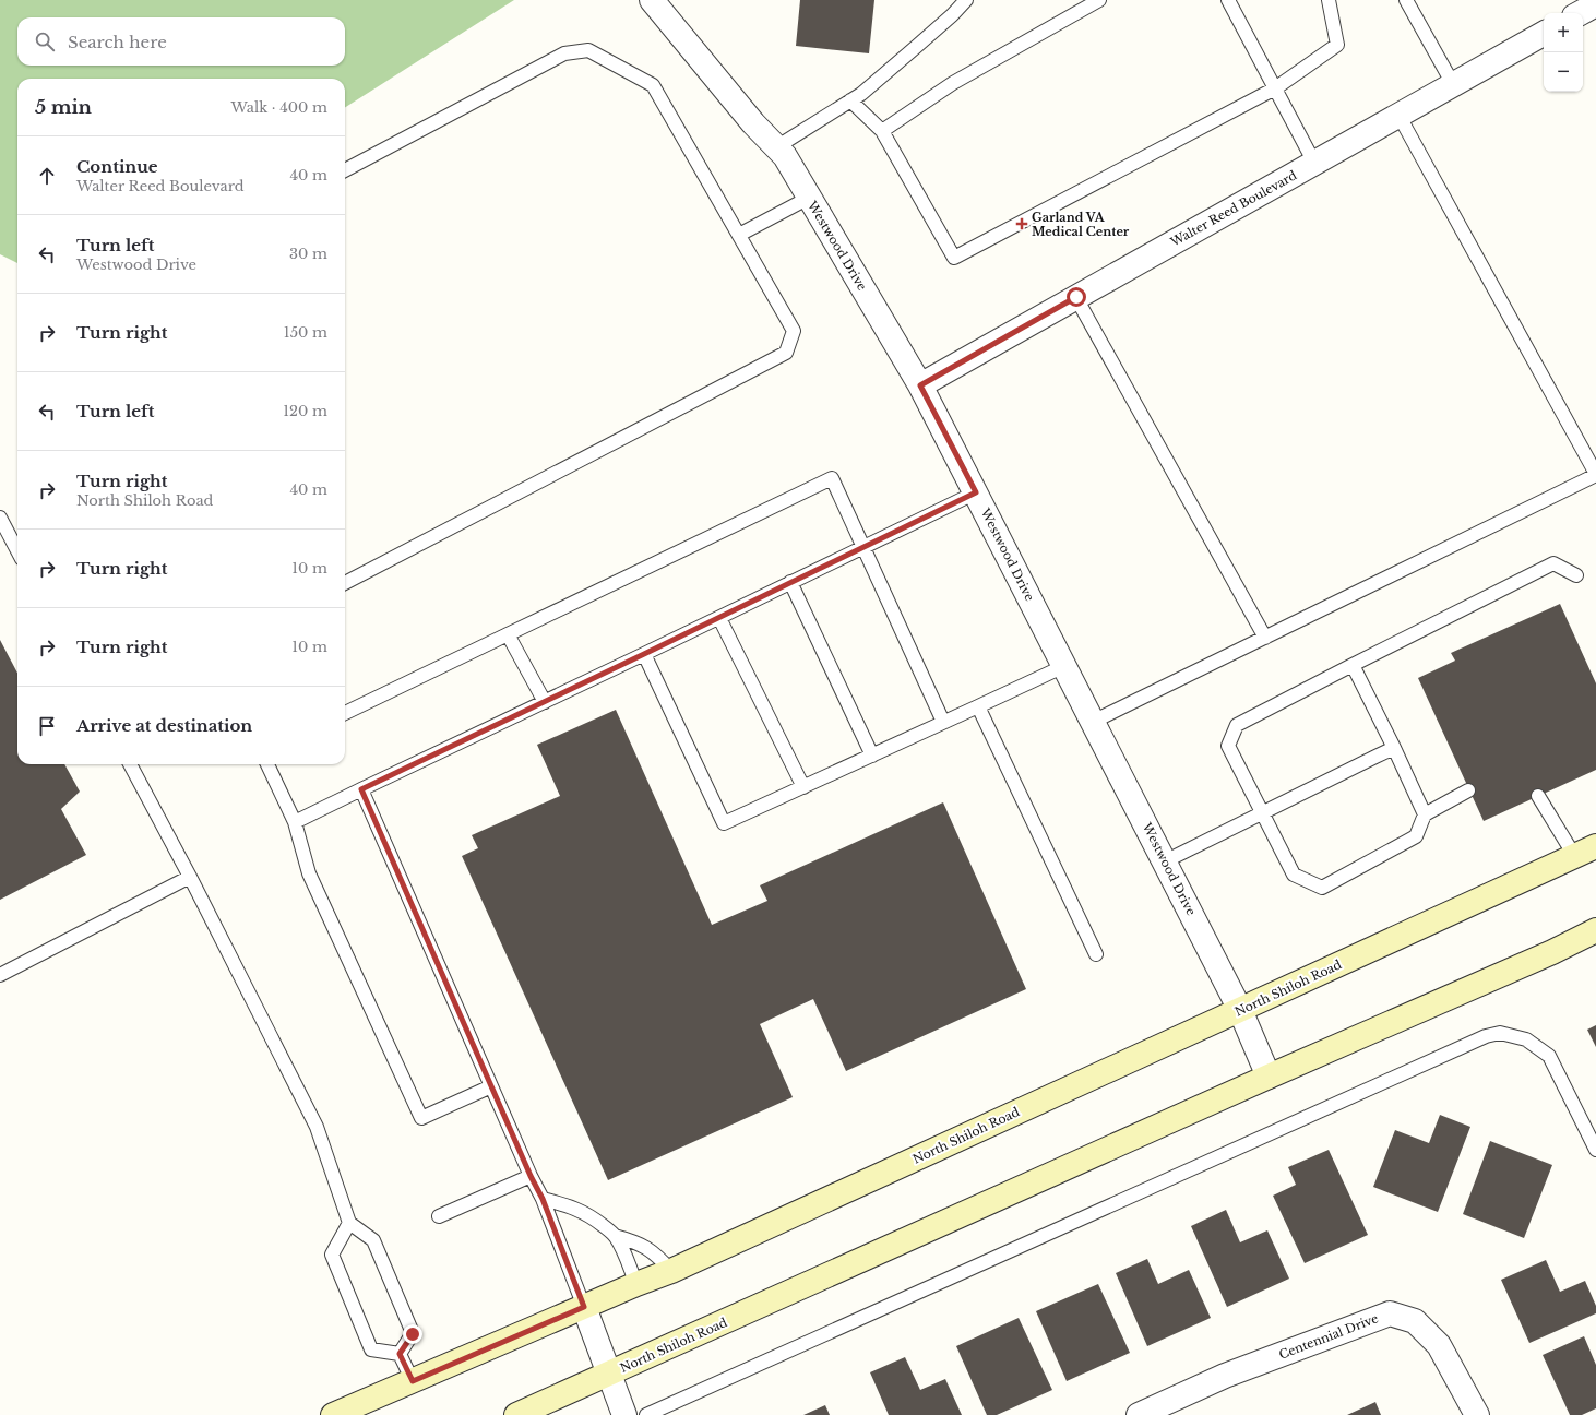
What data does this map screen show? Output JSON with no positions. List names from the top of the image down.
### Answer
{
  "streets": {
    "main road": ["North Shiloh Road"],
    "street": ["Walter Reed Boulevard", "Westwood Drive", "Centennial Drive"]
  },
  "crossings": [
    ["Walter Reed Boulevard", "Westwood Drive"],
    ["Westwood Drive", "North Shiloh Road"]
  ],
  "places": {
    "health": ["Garland VA Medical Center"]
  },
  "page": {
    "map_buttons": ["+", "−"],
    "search": "Search here",
    "heading": ["5 min", "Walk · 400 m"],
    "list": [
      ["Continue", "Walter Reed Boulevard", "40 m"],
      ["Turn left", "Westwood Drive", "30 m"],
      ["Turn right", "150 m"],
      ["Turn left", "120 m"],
      ["Turn right", "North Shiloh Road", "40 m"],
      ["Turn right", "10 m"],
      ["Turn right", "10 m"],
      "Arrive at destination"
    ]
  }
}
